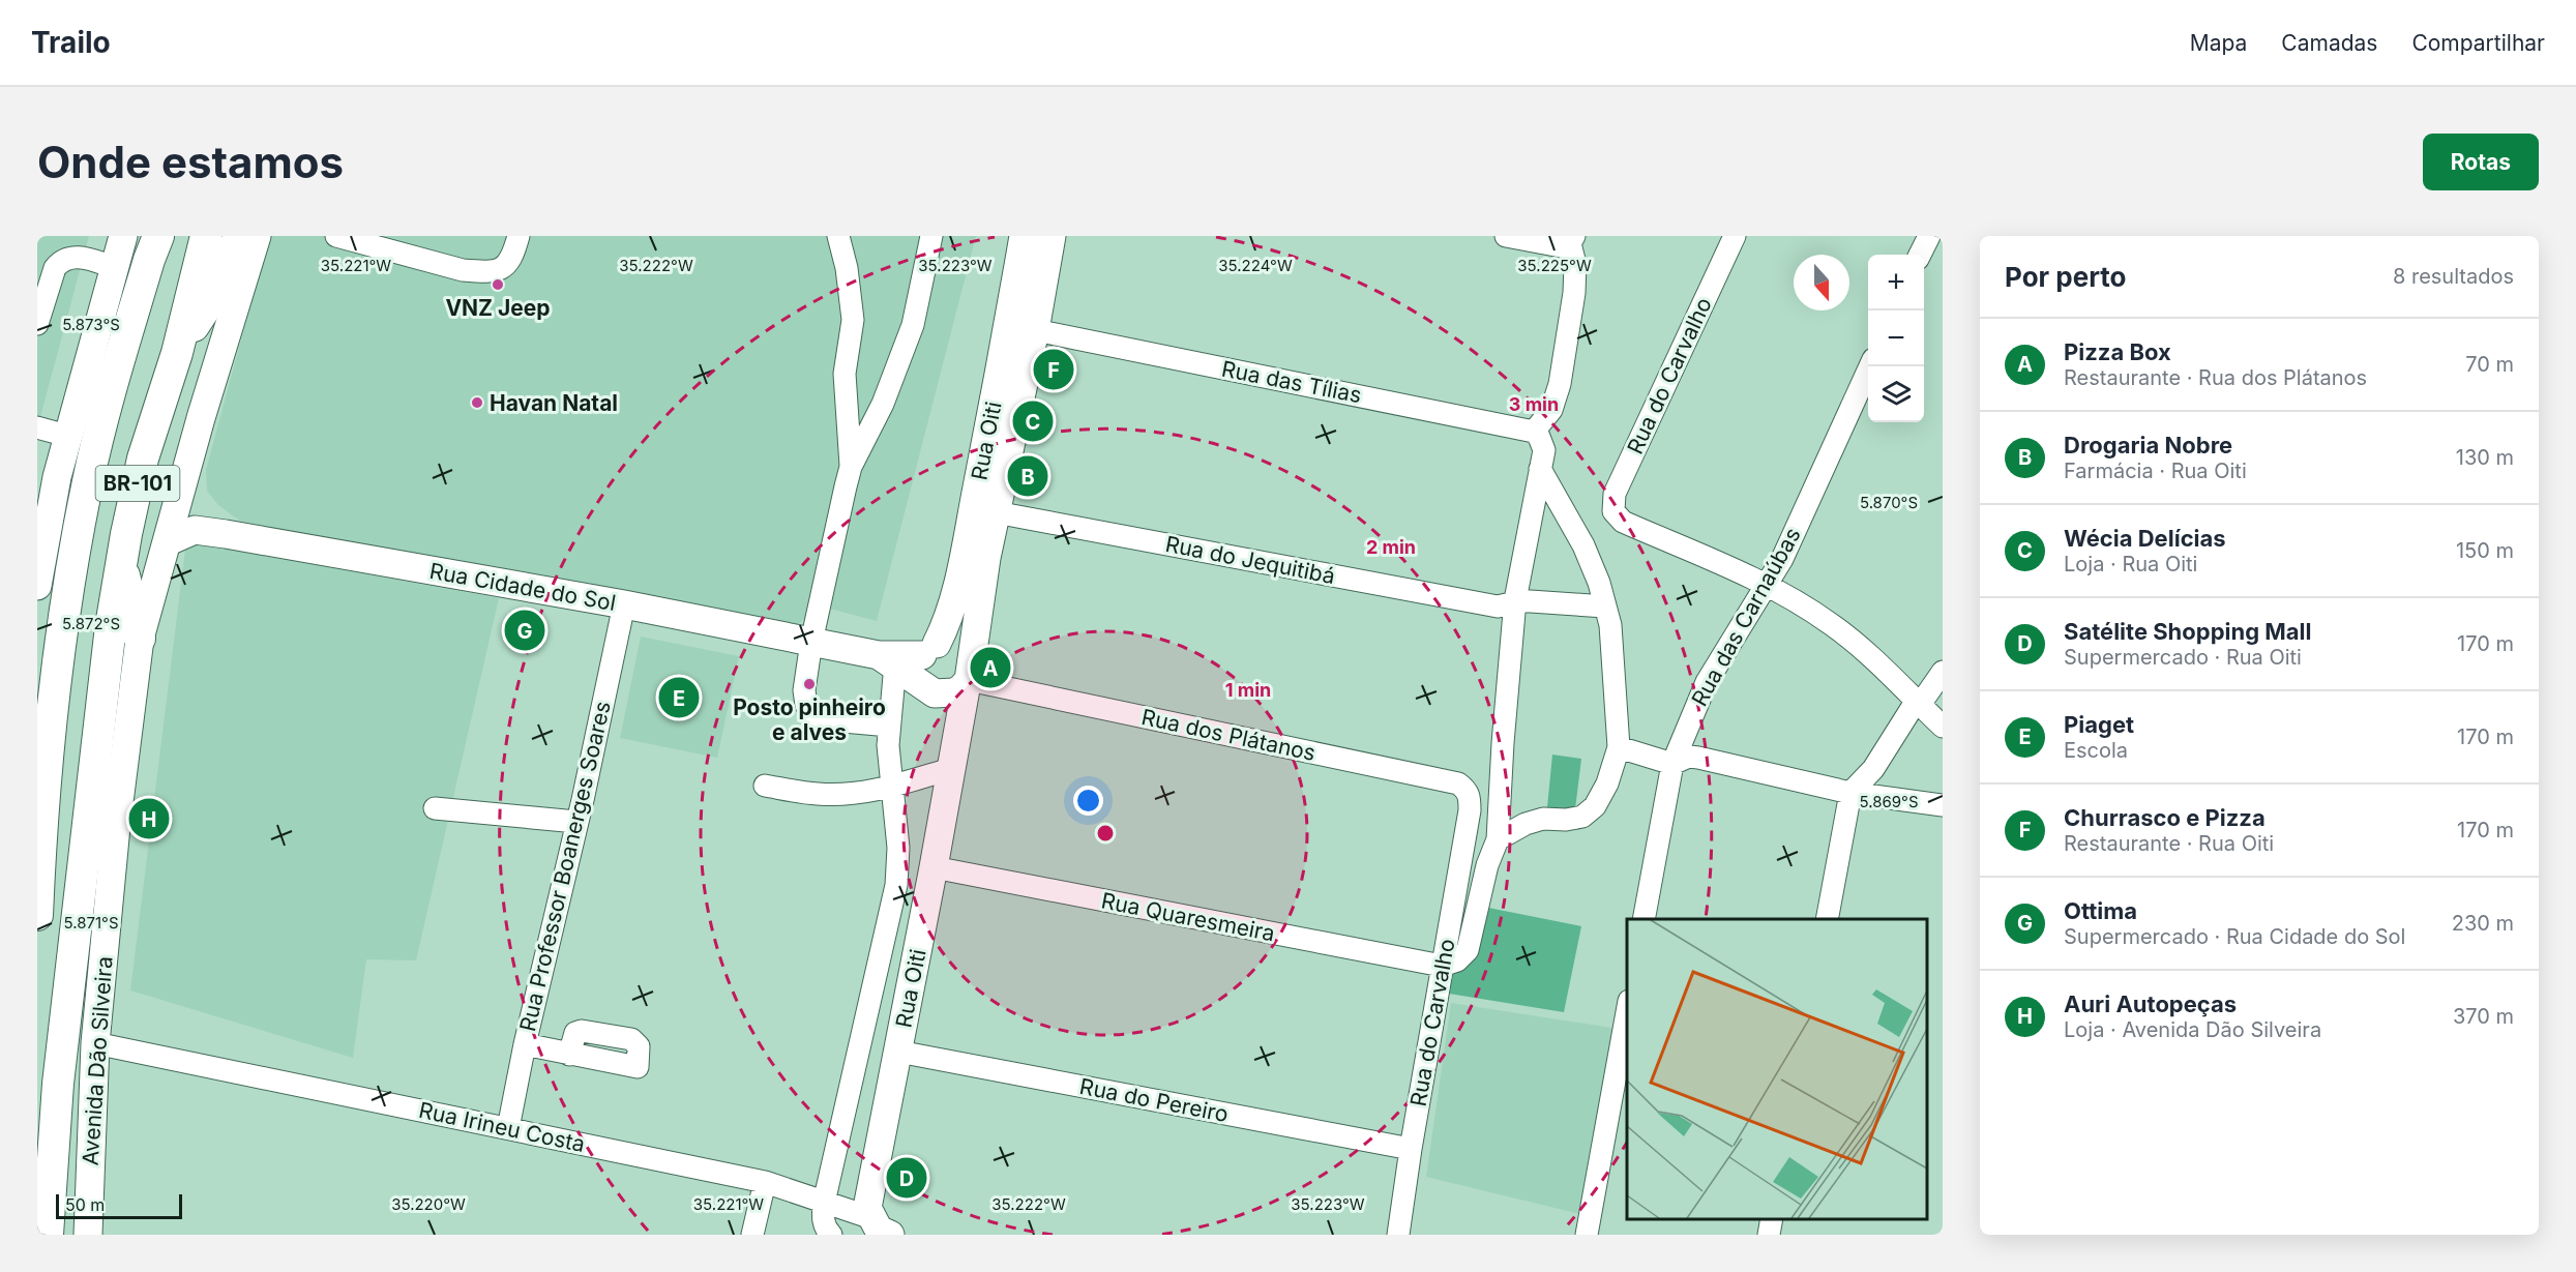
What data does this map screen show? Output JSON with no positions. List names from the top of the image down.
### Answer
{
  "streets": {
    "highway": ["BR-101"],
    "main road": ["Rua Oiti", "Rua Cidade do Sol", "Avenida Dão Silveira"],
    "street": [
      "Rua do Carvalho",
      "Rua das Tílias",
      "Rua do Jequitibá",
      "Rua das Carnaúbas",
      "Rua dos Plátanos",
      "Rua Professor Boanerges Soares",
      "Rua Quaresmeira",
      "Rua do Pereiro",
      "Rua Irineu Costa"
    ]
  },
  "crossings": [
    ["Rua do Carvalho", "Rua das Carnaúbas"],
    ["Rua do Carvalho", "Rua dos Plátanos"],
    ["Rua do Carvalho", "Rua Quaresmeira"],
    ["Rua do Carvalho", "Rua do Pereiro"],
    ["Rua das Tílias", "Rua Oiti"],
    ["Rua Oiti", "Rua do Jequitibá"],
    ["Rua Oiti", "Rua Cidade do Sol"],
    ["Rua Oiti", "Rua dos Plátanos"],
    ["Rua Oiti", "Rua Quaresmeira"],
    ["Rua Oiti", "Rua do Pereiro"],
    ["Rua Oiti", "Rua Irineu Costa"],
    ["Rua Cidade do Sol", "Rua dos Plátanos"],
    ["Rua Cidade do Sol", "Rua Professor Boanerges Soares"],
    ["Rua Cidade do Sol", "Avenida Dão Silveira"],
    ["Rua Professor Boanerges Soares", "Rua Irineu Costa"],
    ["Avenida Dão Silveira", "Rua Irineu Costa"]
  ],
  "places": ["VNZ Jeep", "Havan Natal", "Posto pinheiro e alves"],
  "scale_bar": "50 m",
  "north": "bottom",
  "page": {
    "header": "Trailo",
    "nav": ["Mapa", "Camadas", "Compartilhar"],
    "buttons": "Rotas",
    "title": "Onde estamos",
    "heading": ["Por perto", "8 resultados"],
    "map_buttons": ["+", "−"],
    "list": [
      {
        "mark": "A",
        "name": "Pizza Box",
        "note": "Restaurante · Rua dos Plátanos",
        "value": "70 m"
      },
      {
        "mark": "B",
        "name": "Drogaria Nobre",
        "note": "Farmácia · Rua Oiti",
        "value": "130 m"
      },
      {
        "mark": "C",
        "name": "Wécia Delícias",
        "note": "Loja · Rua Oiti",
        "value": "150 m"
      },
      {
        "mark": "D",
        "name": "Satélite Shopping Mall",
        "note": "Supermercado · Rua Oiti",
        "value": "170 m"
      },
      {
        "mark": "E",
        "name": "Piaget",
        "note": "Escola",
        "value": "170 m"
      },
      {
        "mark": "F",
        "name": "Churrasco e Pizza",
        "note": "Restaurante · Rua Oiti",
        "value": "170 m"
      },
      {
        "mark": "G",
        "name": "Ottima",
        "note": "Supermercado · Rua Cidade do Sol",
        "value": "230 m"
      },
      {
        "mark": "H",
        "name": "Auri Autopeças",
        "note": "Loja · Avenida Dão Silveira",
        "value": "370 m"
      }
    ],
    "pins": [
      "F",
      "C",
      "B",
      "G",
      "A",
      "E",
      "H",
      "D"
    ],
    "scale": "50 m"
  },
  "coordinates": [
    "35.221°W",
    "35.222°W",
    "35.223°W",
    "35.224°W",
    "35.225°W",
    "5.873°S",
    "5.870°S",
    "5.872°S",
    "5.869°S",
    "5.871°S",
    "35.220°W"
  ],
  "rings": ["3 min", "2 min", "1 min"]
}
